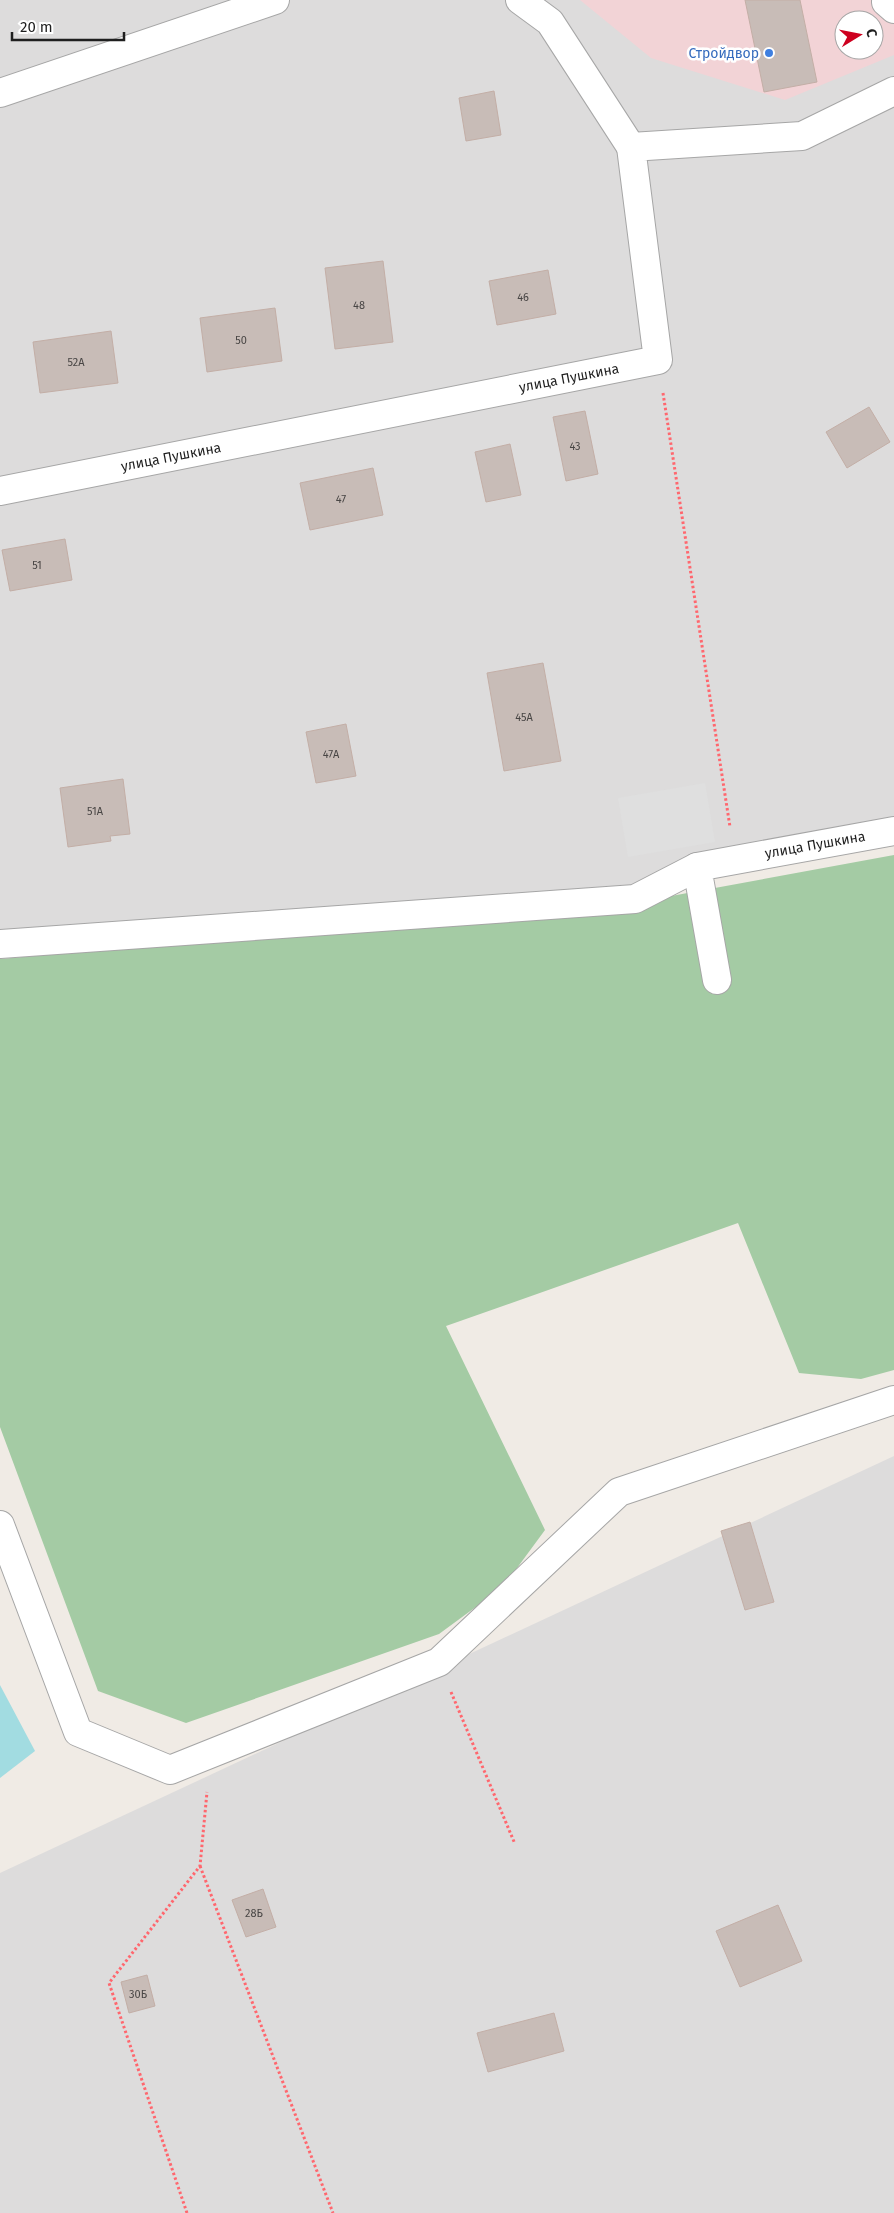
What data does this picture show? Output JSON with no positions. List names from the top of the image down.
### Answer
{
  "streets": {
    "street": ["улица Пушкина"]
  },
  "places": ["Стройдвор"],
  "house_numbers": [
    "46",
    "48",
    "50",
    "52А",
    "43",
    "47",
    "51",
    "45А",
    "47А",
    "51А",
    "28Б",
    "30Б"
  ],
  "scale_bar": "20 m",
  "north": "right"
}
